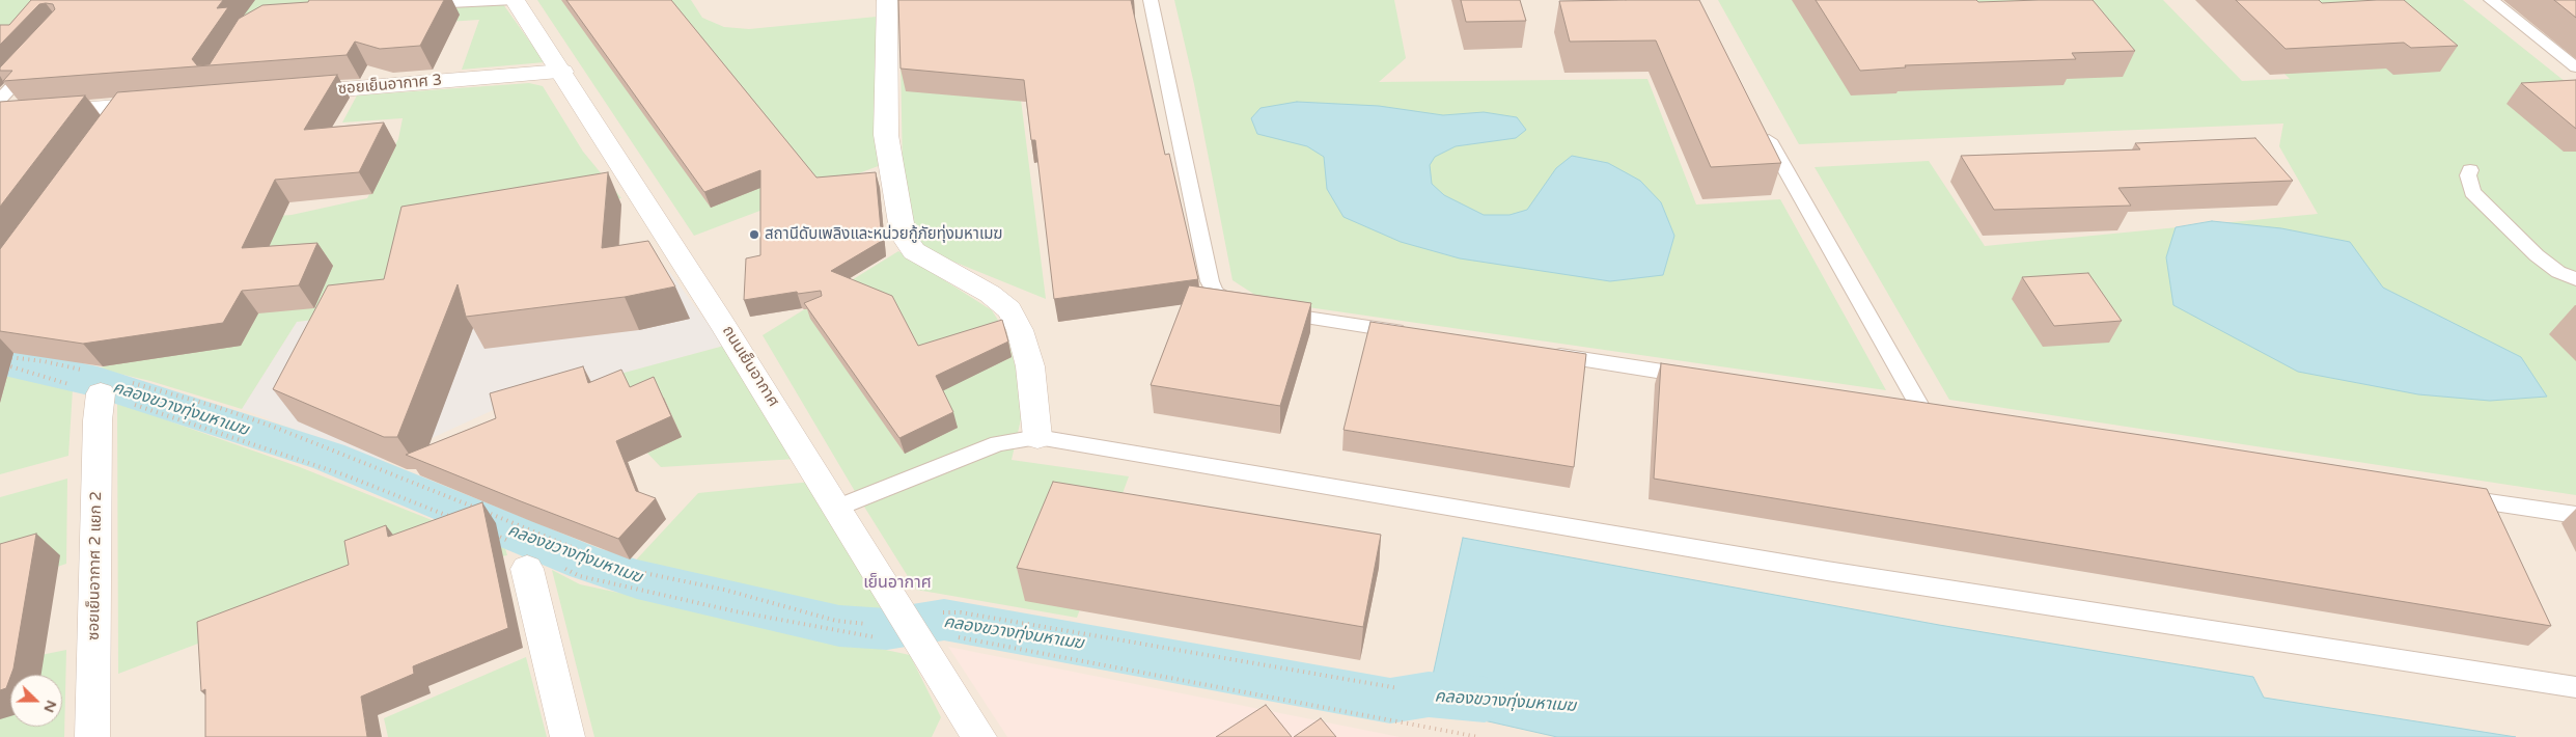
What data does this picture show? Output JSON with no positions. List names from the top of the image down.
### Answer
{
  "streets": {
    "street": ["ซอยเย็นอากาศ 3", "ถนนเย็นอากาศ", "ซอยเย็นอากาศ 2 แยก 2"]
  },
  "crossings": [
    ["ซอยเย็นอากาศ 3", "ถนนเย็นอากาศ"]
  ],
  "districts": ["เย็นอากาศ"],
  "water": ["คลองขวางทุ่งมหาเมฆ"],
  "places": ["สถานีดับเพลิงและหน่วยกู้ภัยทุ่งมหาเมฆ"],
  "north": "right"
}
